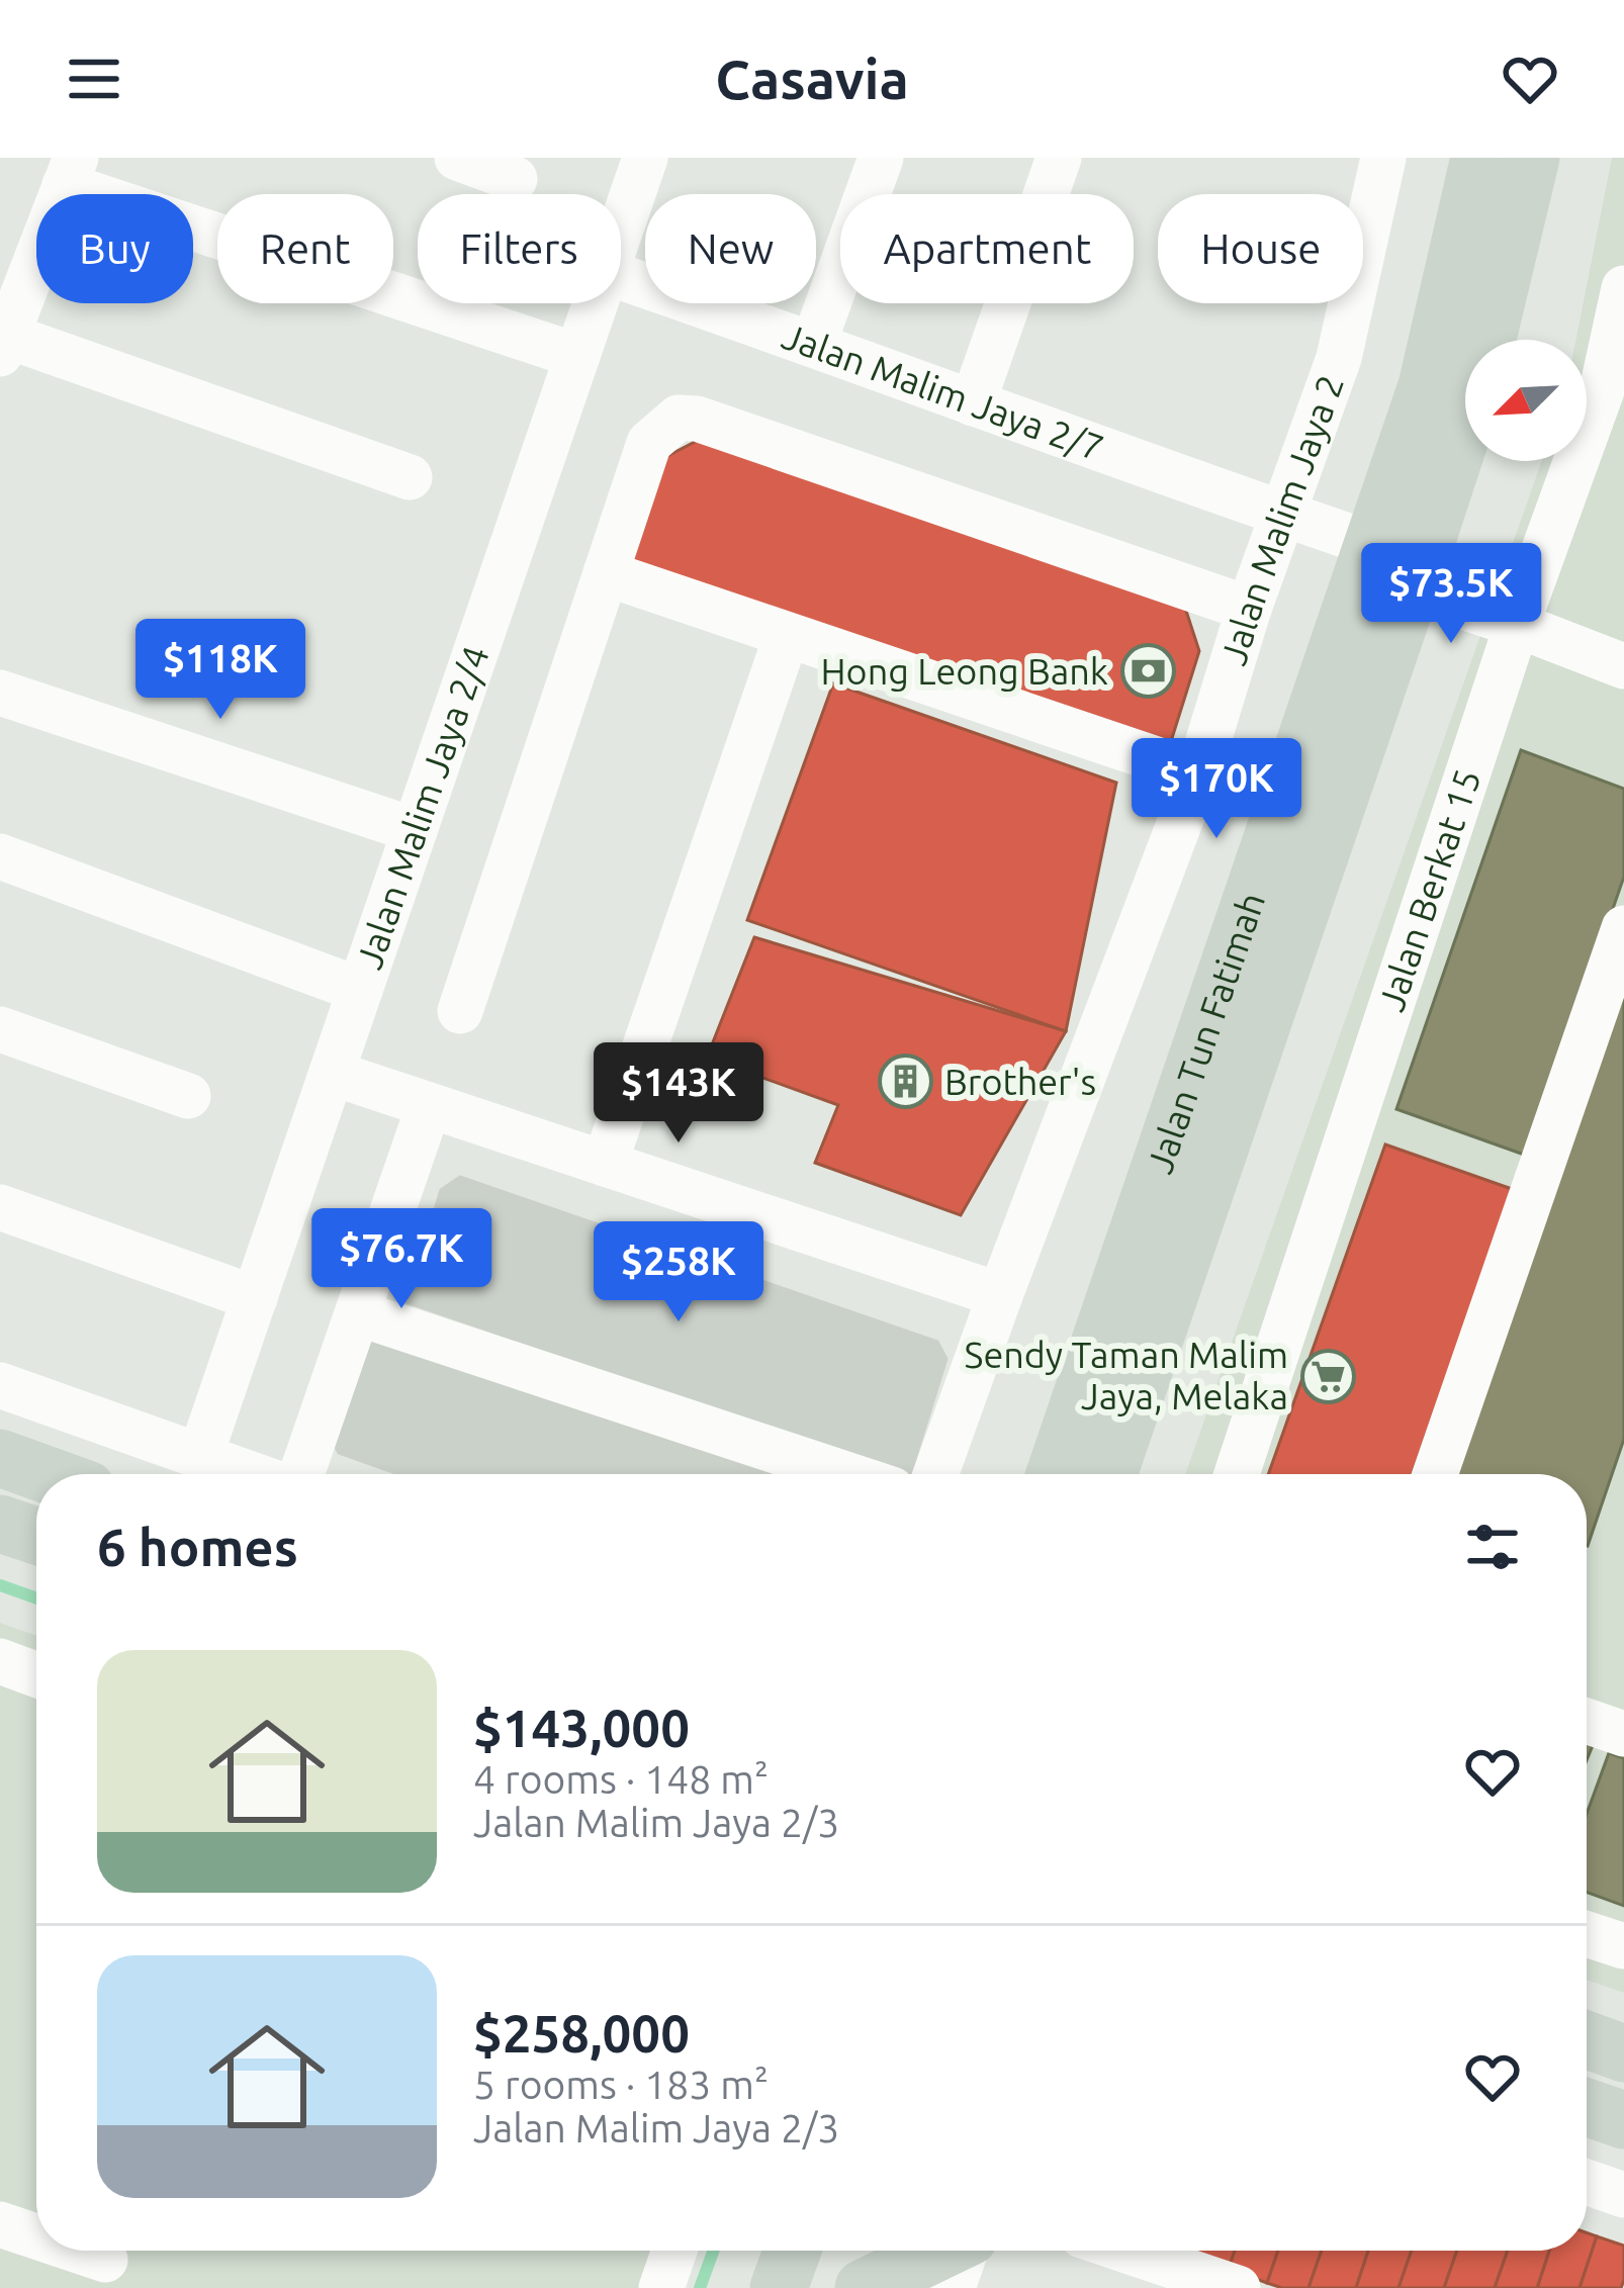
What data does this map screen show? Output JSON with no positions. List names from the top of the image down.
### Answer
{
  "streets": {
    "main road": ["Jalan Tun Fatimah"],
    "street": [
      "Jalan Malim Jaya 2/7",
      "Jalan Malim Jaya 2",
      "Jalan Malim Jaya 2/4",
      "Jalan Berkat 15"
    ]
  },
  "crossings": [
    ["Jalan Malim Jaya 2/7", "Jalan Malim Jaya 2"],
    ["Jalan Malim Jaya 2/7", "Jalan Tun Fatimah"]
  ],
  "places": {
    "bank": ["Hong Leong Bank"],
    "building": ["Brother's"],
    "supermarket": ["Sendy Taman Malim Jaya, Melaka"]
  },
  "north": "bottom left",
  "page": {
    "header": "Casavia",
    "chip": [
      "Buy",
      "Rent",
      "Filters",
      "New",
      "Apartment",
      "House"
    ],
    "price": [
      "$73.5K",
      "$118K",
      "$170K",
      "$143K",
      "$76.7K",
      "$258K"
    ],
    "heading": "6 homes",
    "list": [
      {
        "name": "$143,000",
        "note": "4 rooms · 148 m² · Jalan Malim Jaya 2/3"
      },
      {
        "name": "$258,000",
        "note": "5 rooms · 183 m² · Jalan Malim Jaya 2/3"
      }
    ]
  }
}
